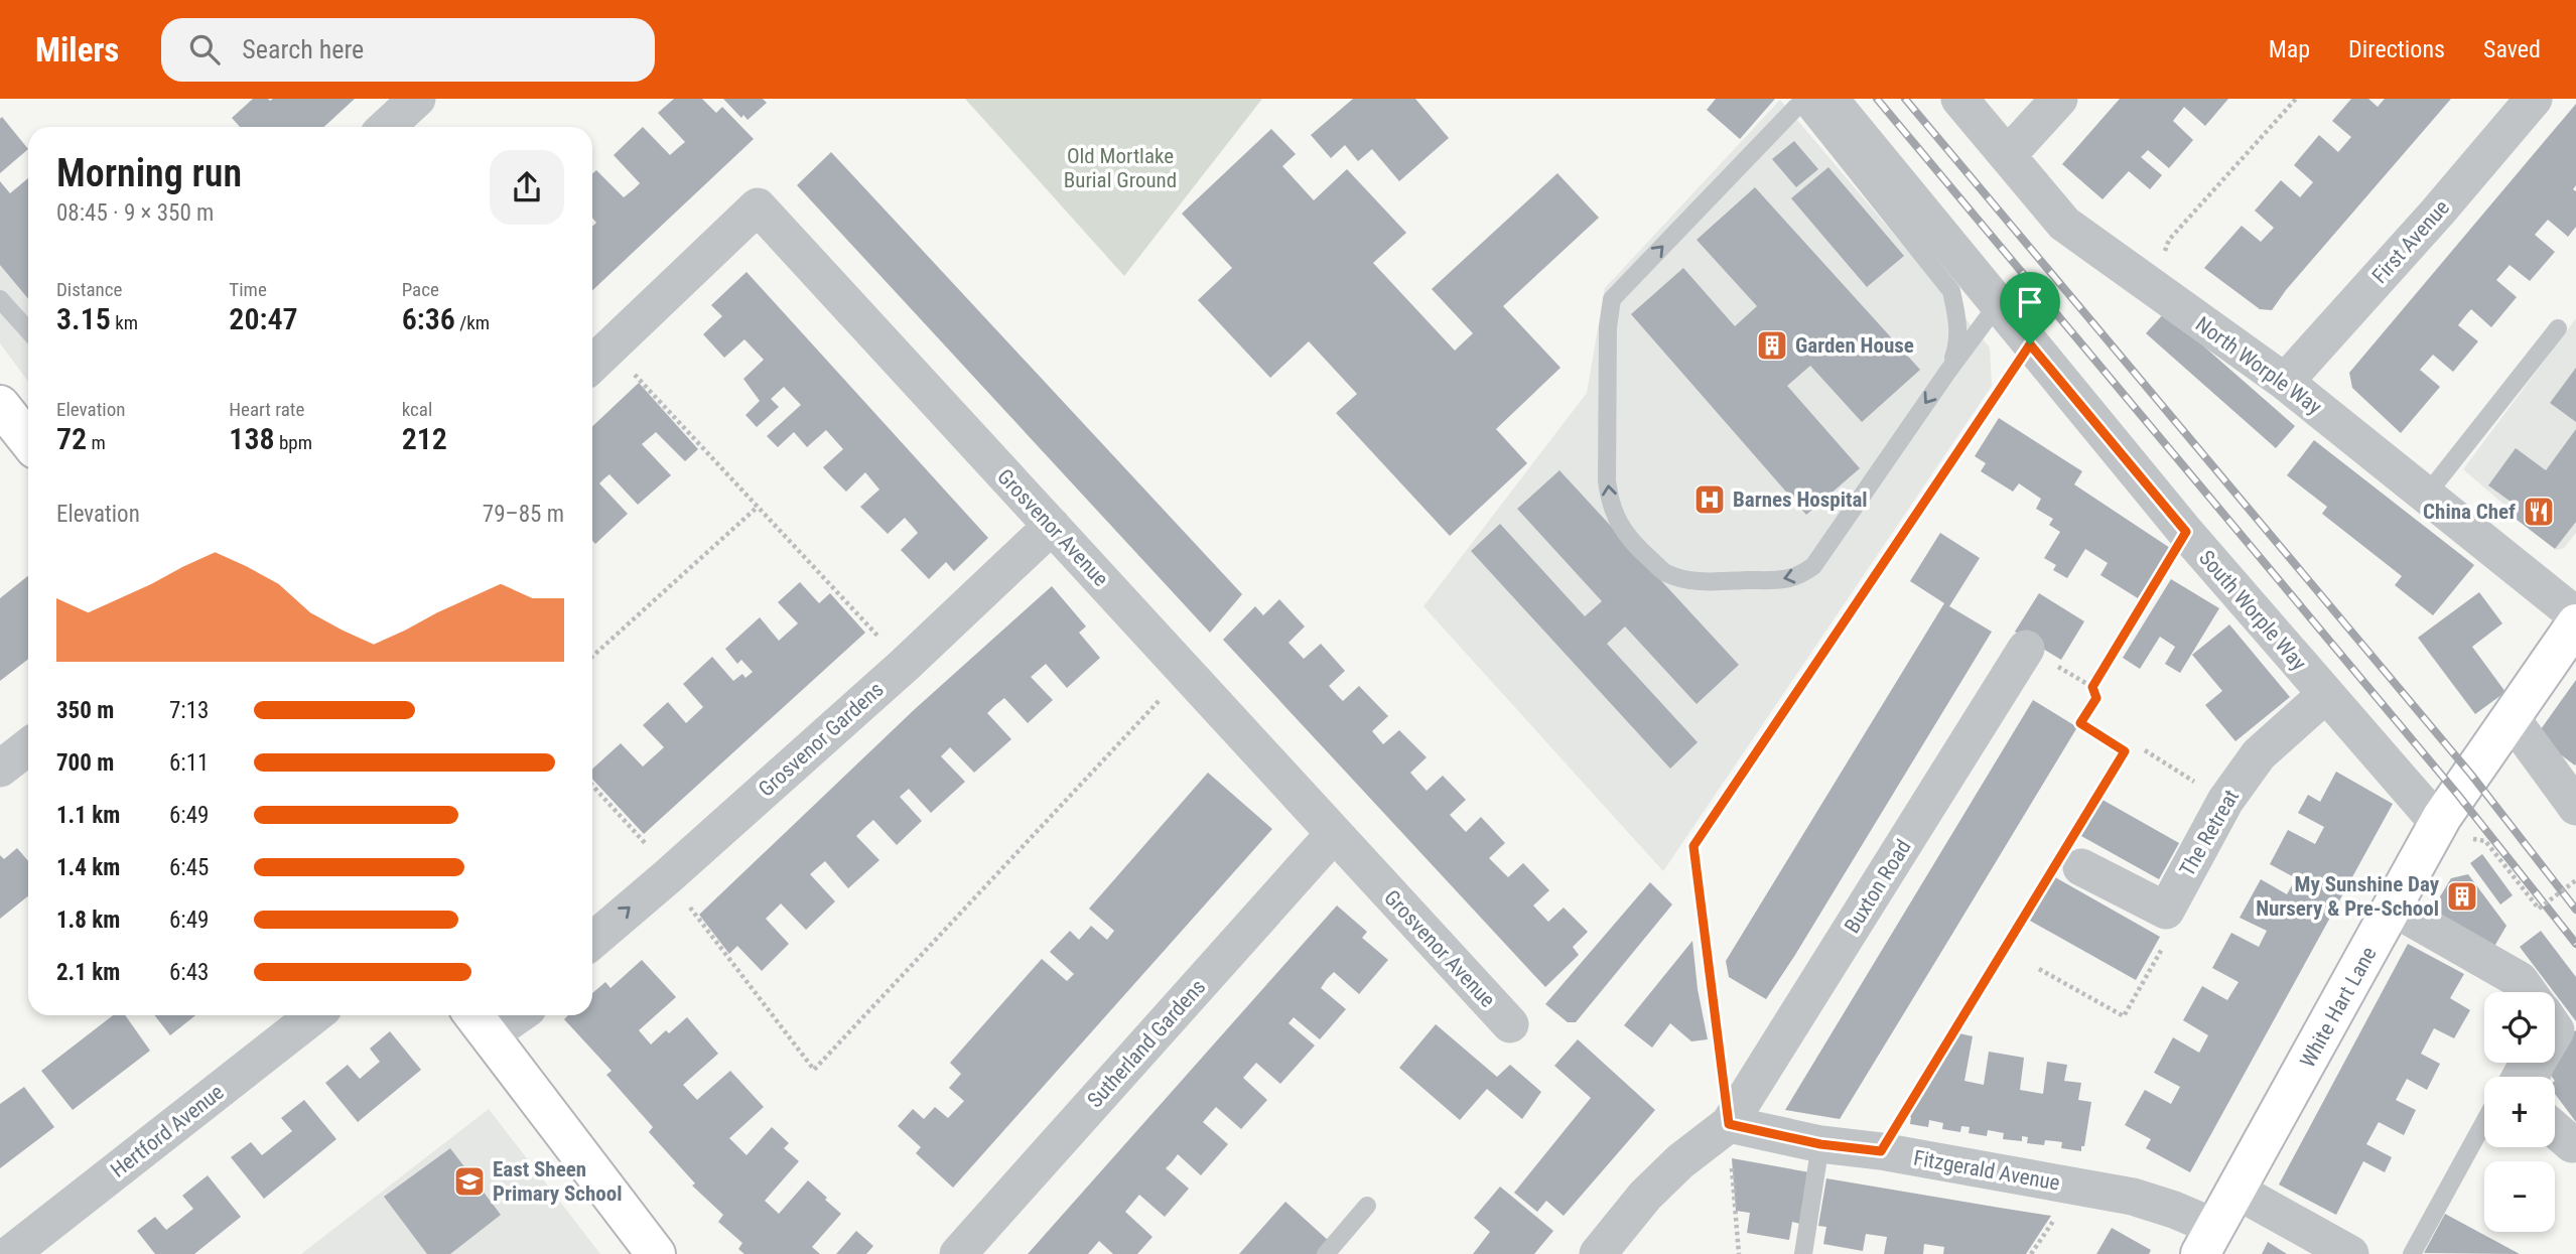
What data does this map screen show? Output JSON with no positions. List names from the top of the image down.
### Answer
{
  "streets": {
    "main road": ["White Hart Lane"],
    "street": [
      "First Avenue",
      "North Worple Way",
      "Grosvenor Avenue",
      "South Worple Way",
      "Grosvenor Gardens",
      "The Retreat",
      "Buxton Road",
      "Sutherland Gardens",
      "Hertford Avenue",
      "Fitzgerald Avenue"
    ]
  },
  "crossings": [
    ["First Avenue", "North Worple Way"],
    ["Grosvenor Avenue", "Grosvenor Gardens"],
    ["Grosvenor Avenue", "Sutherland Gardens"],
    ["South Worple Way", "The Retreat"],
    ["South Worple Way", "White Hart Lane"],
    ["Buxton Road", "Fitzgerald Avenue"],
    ["White Hart Lane", "Fitzgerald Avenue"]
  ],
  "parks": ["Old Mortlake Burial Ground"],
  "places": {
    "building": ["Garden House", "My Sunshine Day Nursery & Pre-School"],
    "hospital": ["Barnes Hospital"],
    "restaurant": ["China Chef"],
    "school or university": ["East Sheen Primary School"]
  },
  "page": {
    "header": "Milers",
    "search": "Search here",
    "nav": ["Map", "Directions", "Saved"],
    "heading": ["Morning run", "08:45 · 9 × 350 m"],
    "stats": [
      ["Distance", "3.15 km"],
      ["Time", "20:47"],
      ["Pace", "6:36 /km"],
      ["Elevation", "72 m"],
      ["Heart rate", "138 bpm"],
      ["kcal", "212"]
    ],
    "chart": ["Elevation", "79–85 m"],
    "list": [
      {
        "name": "350 m",
        "note": "7:13"
      },
      {
        "name": "700 m",
        "note": "6:11"
      },
      {
        "name": "1.1 km",
        "note": "6:49"
      },
      {
        "name": "1.4 km",
        "note": "6:45"
      },
      {
        "name": "1.8 km",
        "note": "6:49"
      },
      {
        "name": "2.1 km",
        "note": "6:43"
      }
    ],
    "map_buttons": ["+", "−"]
  }
}
